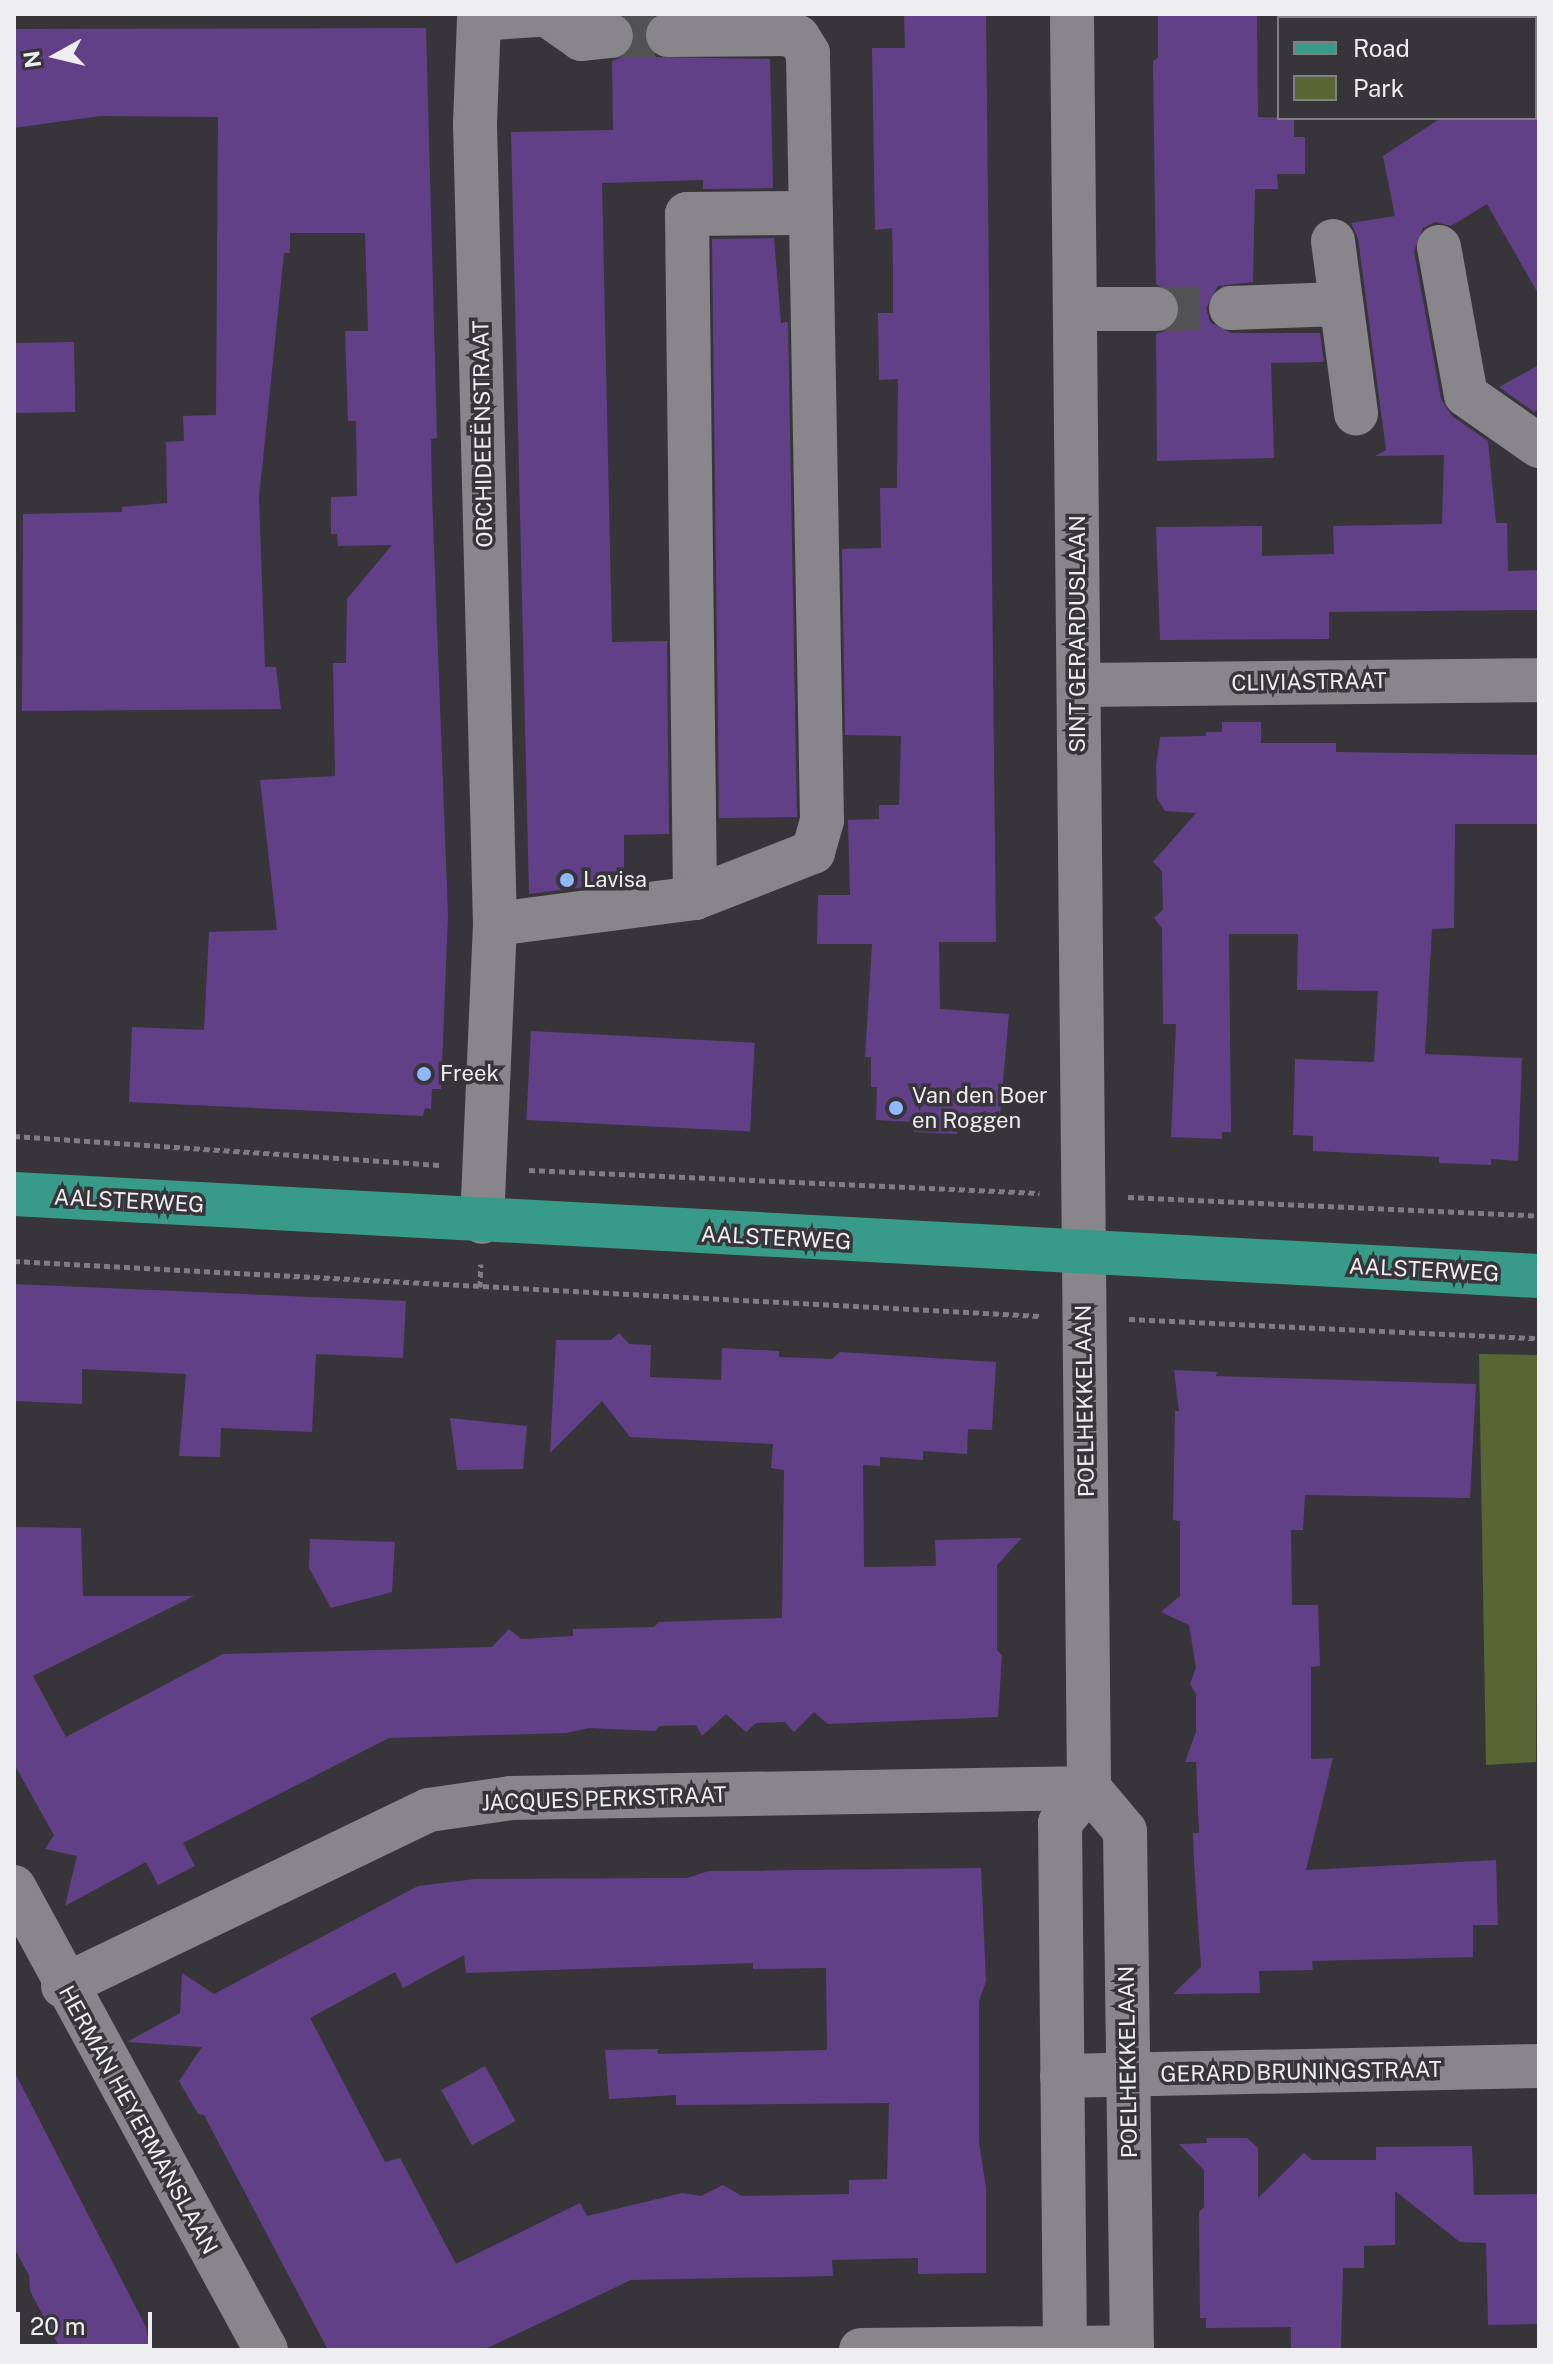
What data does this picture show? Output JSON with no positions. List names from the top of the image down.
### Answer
{
  "streets": {
    "main road": ["AALSTERWEG"],
    "street": [
      "ORCHIDEEËNSTRAAT",
      "SINT GERARDUSLAAN",
      "CLIVIASTRAAT",
      "POELHEKKELAAN",
      "JACQUES PERKSTRAAT",
      "GERARD BRUNINGSTRAAT",
      "HERMAN HEYERMANSLAAN"
    ]
  },
  "crossings": [
    ["ORCHIDEEËNSTRAAT", "AALSTERWEG"],
    ["SINT GERARDUSLAAN", "CLIVIASTRAAT"],
    ["SINT GERARDUSLAAN", "AALSTERWEG"],
    ["SINT GERARDUSLAAN", "POELHEKKELAAN"],
    ["AALSTERWEG", "POELHEKKELAAN"],
    ["POELHEKKELAAN", "JACQUES PERKSTRAAT"],
    ["POELHEKKELAAN", "GERARD BRUNINGSTRAAT"],
    ["JACQUES PERKSTRAAT", "HERMAN HEYERMANSLAAN"]
  ],
  "places": ["Lavisa", "Freek", "Van den Boer en Roggen"],
  "legend": ["Road", "Park"],
  "scale_bar": "20 m",
  "north": "left"
}
